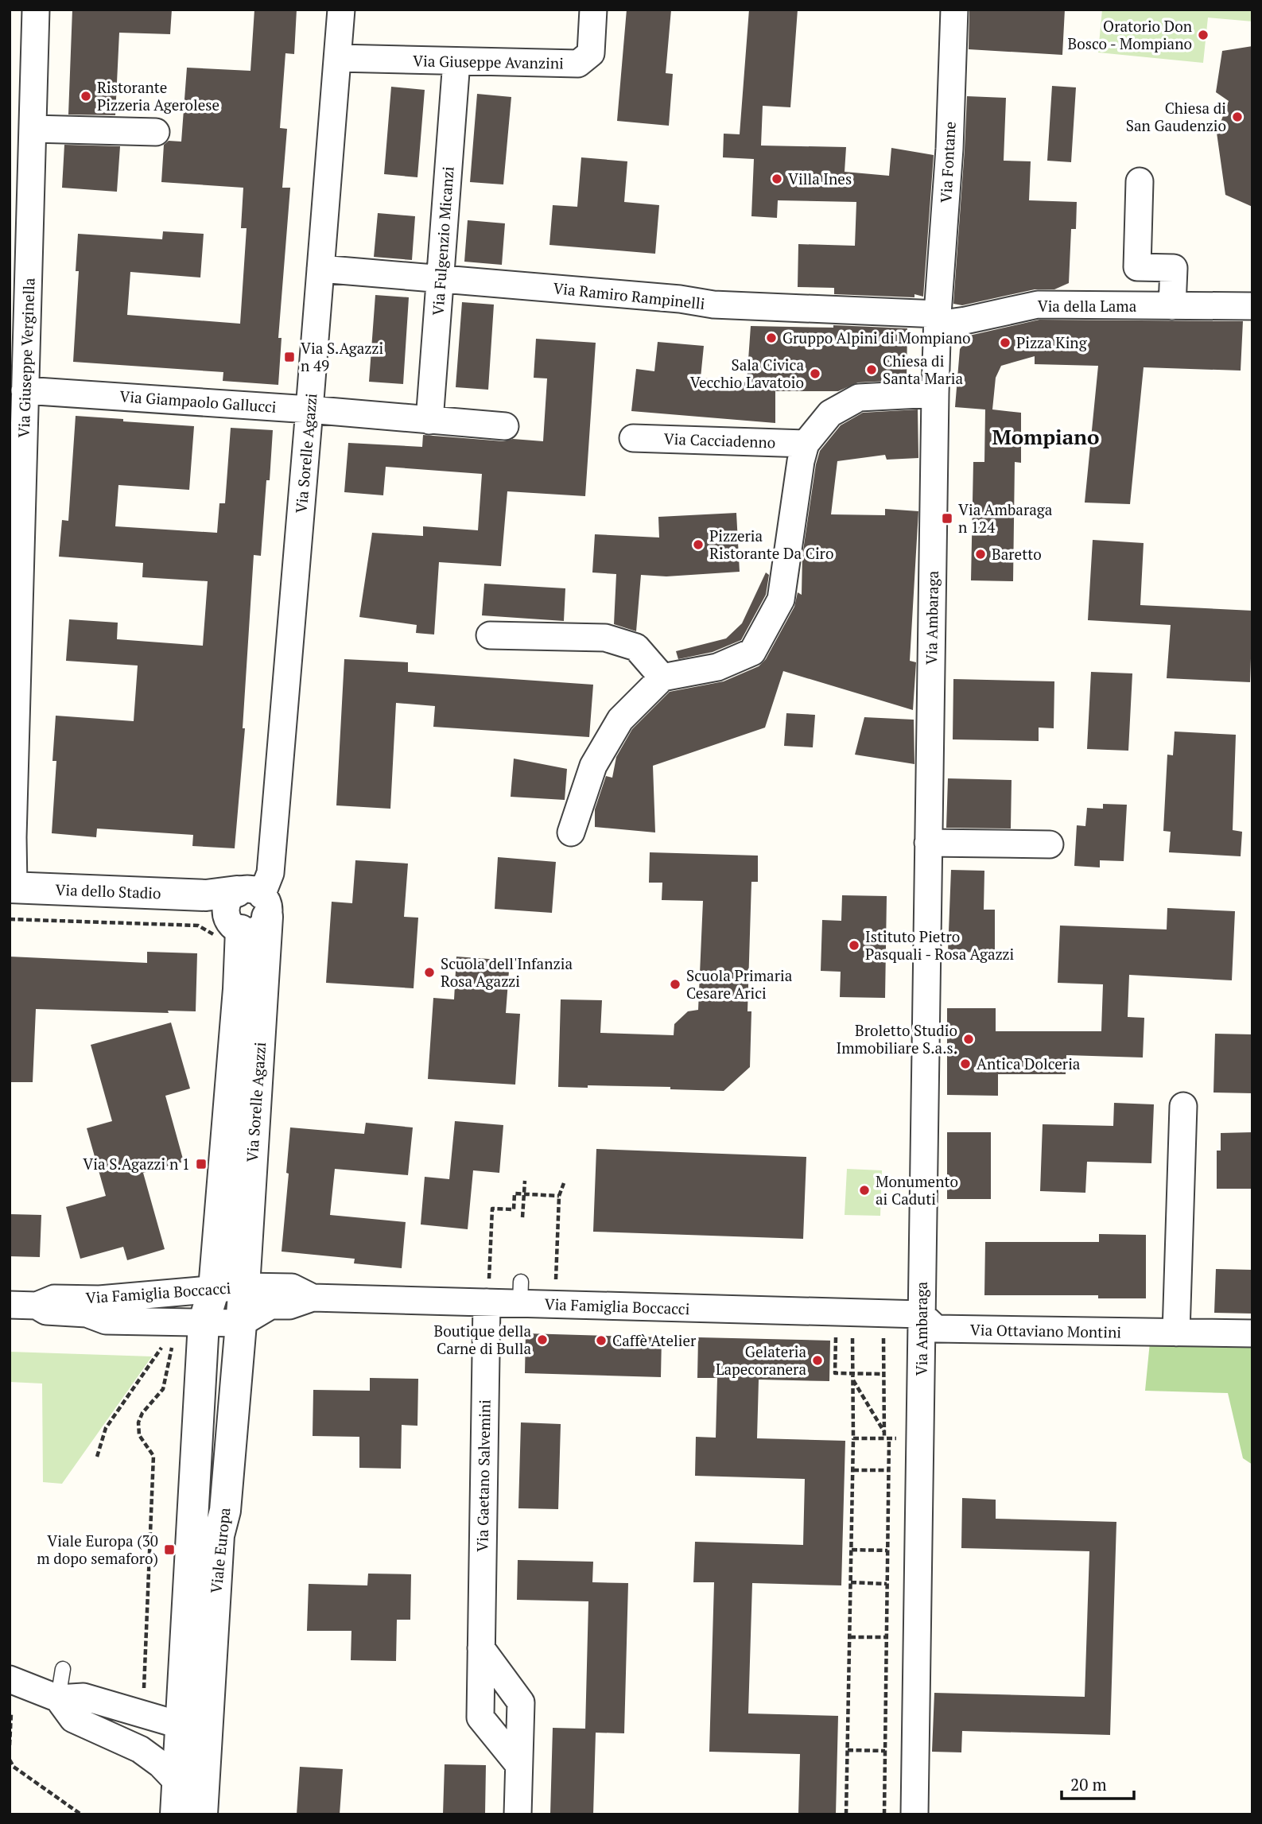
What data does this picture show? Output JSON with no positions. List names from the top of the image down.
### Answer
{
  "streets": {
    "street": [
      "Via Giuseppe Avanzini",
      "Via Fontane",
      "Via Fulgenzio Micanzi",
      "Via Ramiro Rampinelli",
      "Via della Lama",
      "Via Giuseppe Verginella",
      "Via Giampaolo Gallucci",
      "Via Cacciadenno",
      "Via Sorelle Agazzi",
      "Via Ambaraga",
      "Via dello Stadio",
      "Via Famiglia Boccacci",
      "Via Ottaviano Montini",
      "Via Gaetano Salvemini",
      "Viale Europa"
    ]
  },
  "crossings": [
    ["Via Giuseppe Avanzini", "Via Fulgenzio Micanzi"],
    ["Via Giuseppe Avanzini", "Via Sorelle Agazzi"],
    ["Via Fontane", "Via Ramiro Rampinelli"],
    ["Via Fontane", "Via della Lama"],
    ["Via Fontane", "Via Ambaraga"],
    ["Via Fulgenzio Micanzi", "Via Ramiro Rampinelli"],
    ["Via Fulgenzio Micanzi", "Via Giampaolo Gallucci"],
    ["Via Ramiro Rampinelli", "Via della Lama"],
    ["Via Ramiro Rampinelli", "Via Sorelle Agazzi"],
    ["Via Giuseppe Verginella", "Via Giampaolo Gallucci"],
    ["Via Giuseppe Verginella", "Via dello Stadio"],
    ["Via Giampaolo Gallucci", "Via Sorelle Agazzi"],
    ["Via Sorelle Agazzi", "Via dello Stadio"],
    ["Via Sorelle Agazzi", "Via Famiglia Boccacci"],
    ["Via Sorelle Agazzi", "Viale Europa"],
    ["Via Ambaraga", "Via Famiglia Boccacci"],
    ["Via Ambaraga", "Via Ottaviano Montini"],
    ["Via Famiglia Boccacci", "Via Ottaviano Montini"],
    ["Via Famiglia Boccacci", "Via Gaetano Salvemini"],
    ["Via Famiglia Boccacci", "Viale Europa"]
  ],
  "districts": ["Mompiano"],
  "places": {
    "other": [
      "Oratorio Don Bosco - Mompiano",
      "Ristorante Pizzeria Agerolese",
      "Chiesa di San Gaudenzio",
      "Villa Ines",
      "Gruppo Alpini di Mompiano",
      "Pizza King",
      "Chiesa di Santa Maria",
      "Sala Civica Vecchio Lavatoio",
      "Pizzeria Ristorante Da Ciro",
      "Baretto",
      "Istituto Pietro Pasquali - Rosa Agazzi",
      "Scuola dell'Infanzia Rosa Agazzi",
      "Scuola Primaria Cesare Arici",
      "Broletto Studio Immobiliare S.a.s.",
      "Antica Dolceria",
      "Monumento ai Caduti",
      "Boutique della Carne di Bulla",
      "Caffè Atelier",
      "Gelateria Lapecoranera"
    ],
    "transit": [
      "Via S.Agazzi n 49",
      "Via Ambaraga n 124",
      "Via S.Agazzi n 1",
      "Viale Europa (30 m dopo semaforo)"
    ]
  },
  "scale_bar": "20 m"
}
